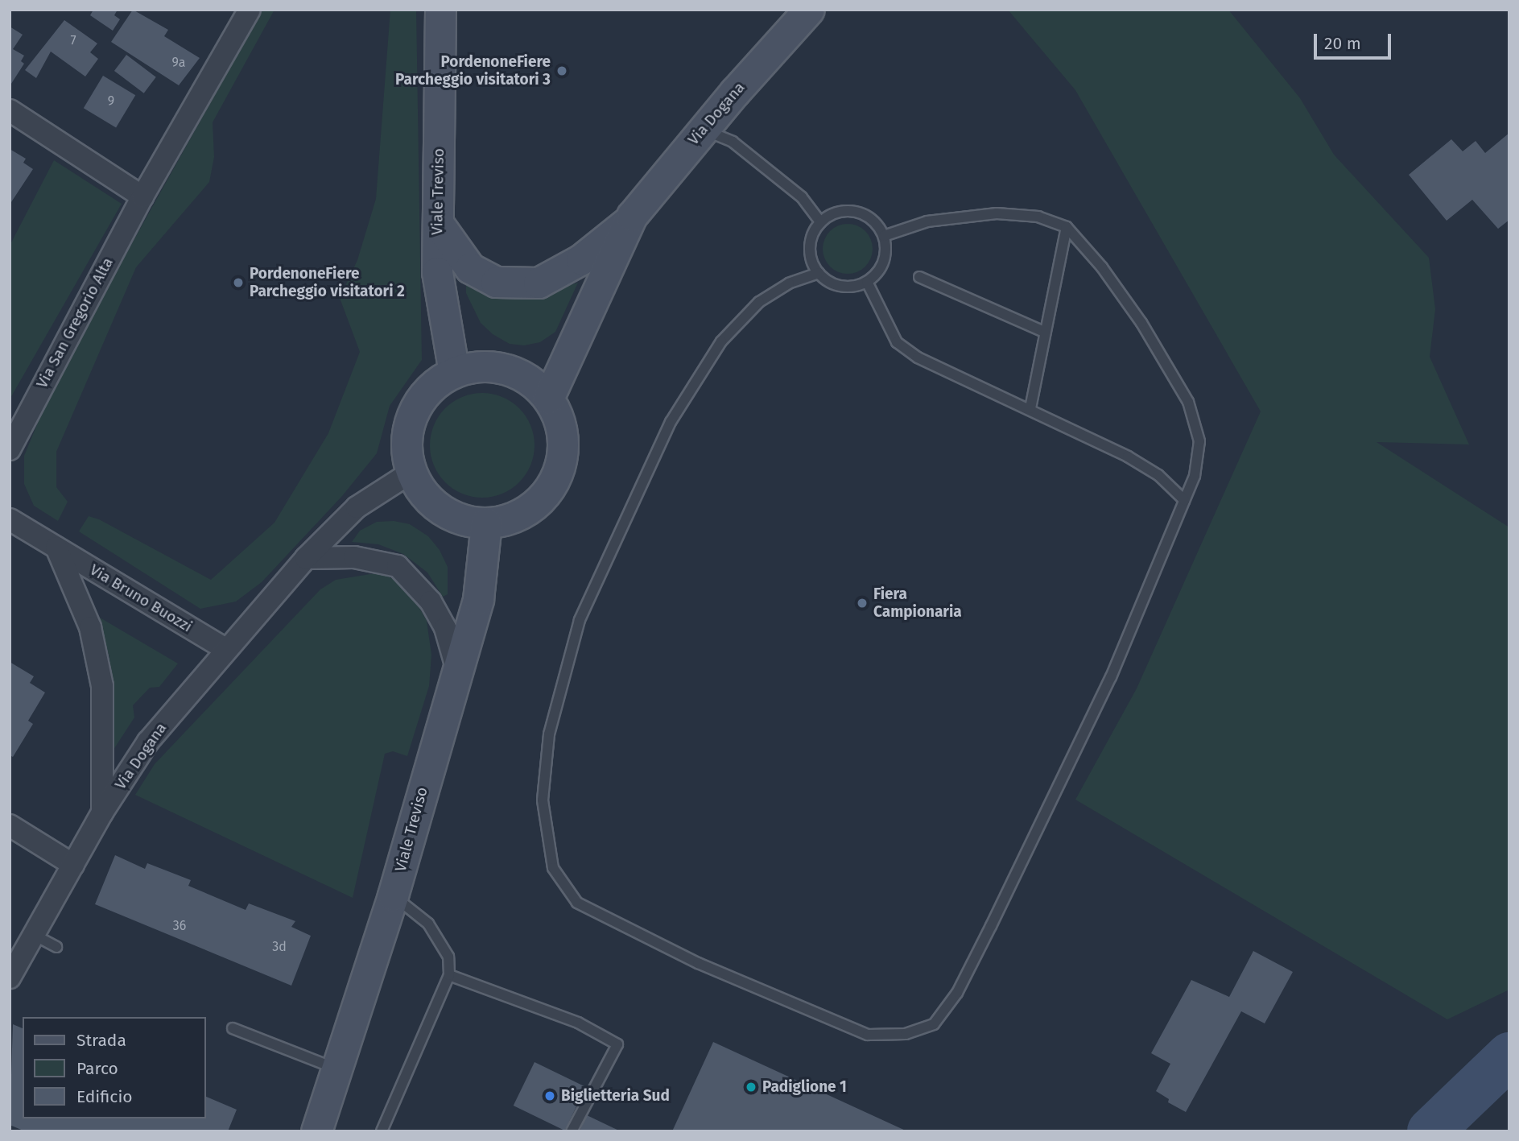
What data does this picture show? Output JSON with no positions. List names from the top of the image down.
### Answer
{
  "streets": {
    "main road": ["Via Dogana", "Viale Treviso"],
    "street": ["Via San Gregorio Alta", "Via Bruno Buozzi"]
  },
  "crossings": [
    ["Via Dogana", "Viale Treviso"],
    ["Via Dogana", "Via Bruno Buozzi"]
  ],
  "places": [
    "PordenoneFiere Parcheggio visitatori 3",
    "PordenoneFiere Parcheggio visitatori 2",
    "Fiera Campionaria",
    "Padiglione 1",
    "Biglietteria Sud"
  ],
  "house_numbers": [
    "7",
    "9a",
    "9",
    "36",
    "3d"
  ],
  "legend": ["Strada", "Parco", "Edificio"],
  "scale_bar": "20 m"
}
